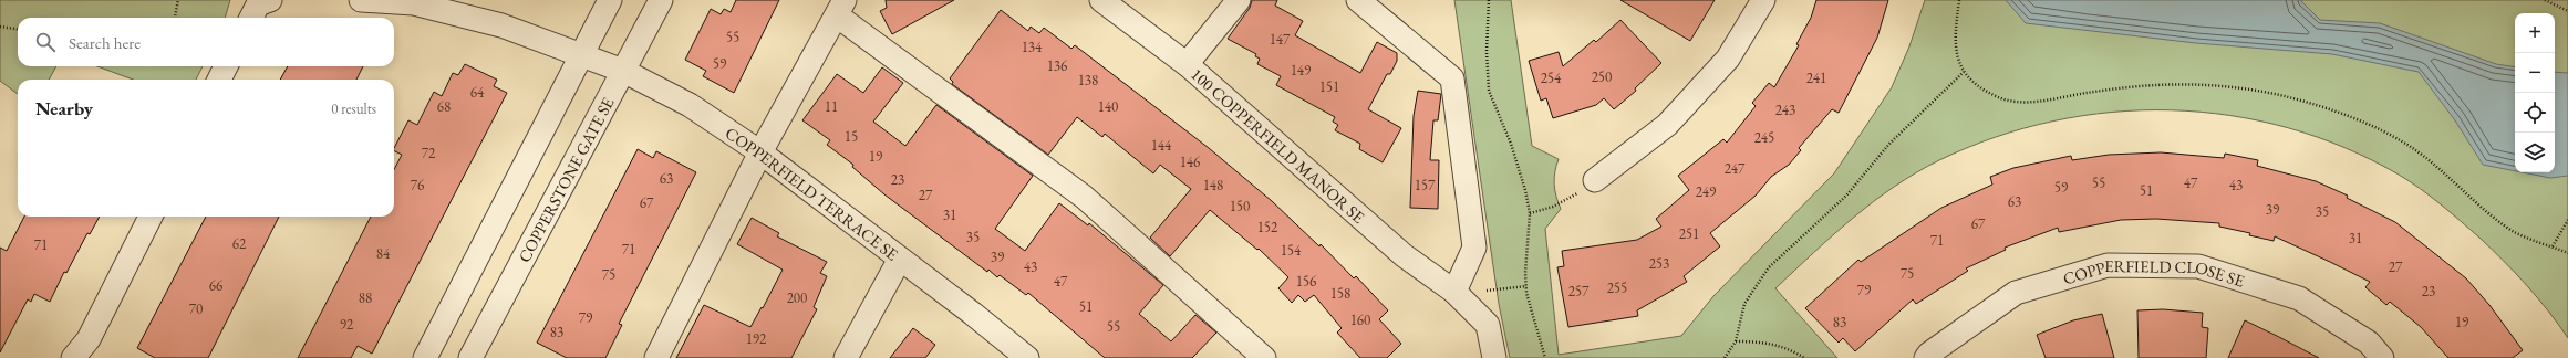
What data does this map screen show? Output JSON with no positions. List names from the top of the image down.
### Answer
{
  "streets": {
    "street": [
      "100 COPPERFIELD MANOR SE",
      "COPPERSTONE GATE SE",
      "COPPERFIELD TERRACE SE",
      "COPPERFIELD CLOSE SE"
    ]
  },
  "crossings": [
    ["COPPERSTONE GATE SE", "COPPERFIELD TERRACE SE"]
  ],
  "house_numbers": [
    "55",
    "147",
    "134",
    "59",
    "136",
    "149",
    "250",
    "254",
    "241",
    "138",
    "151",
    "64",
    "68",
    "11",
    "140",
    "243",
    "15",
    "245",
    "144",
    "72",
    "19",
    "146",
    "247",
    "63",
    "23",
    "55",
    "47",
    "76",
    "148",
    "157",
    "43",
    "59",
    "51",
    "249",
    "27",
    "63",
    "67",
    "150",
    "39",
    "35",
    "31",
    "67",
    "152",
    "251",
    "35",
    "31",
    "71",
    "62",
    "71",
    "71",
    "154",
    "84",
    "39",
    "253",
    "43",
    "27",
    "75",
    "75",
    "47",
    "156",
    "66",
    "255",
    "79",
    "257",
    "23",
    "158",
    "88",
    "200",
    "51",
    "70",
    "79",
    "160",
    "83",
    "19",
    "92",
    "55",
    "83",
    "192"
  ],
  "page": {
    "map_buttons": ["+", "−"],
    "search": "Search here",
    "heading": ["Nearby", "0 results"]
  }
}
